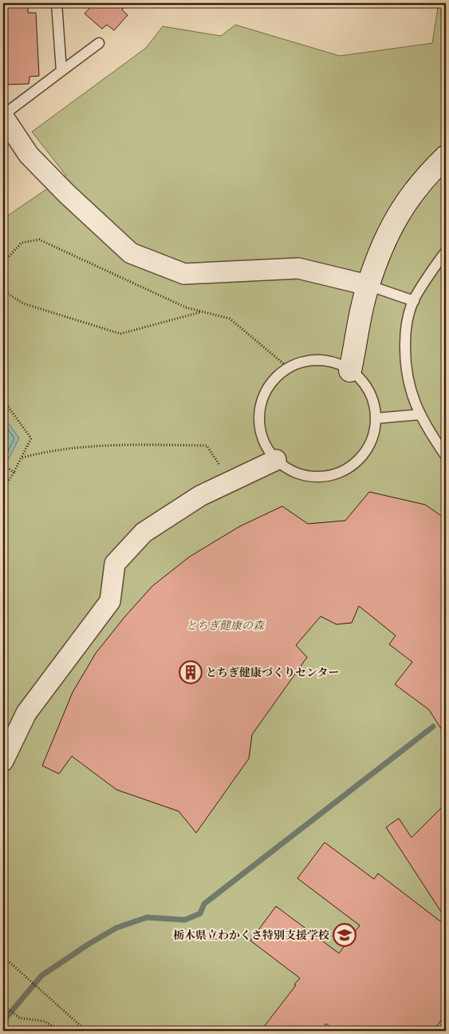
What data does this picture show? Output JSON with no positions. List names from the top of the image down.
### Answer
{
  "parks": ["とちぎ健康の森"],
  "places": {
    "building": ["とちぎ健康づくりセンター"],
    "school or university": ["栃木県立わかくさ特別支援学校"]
  }
}
